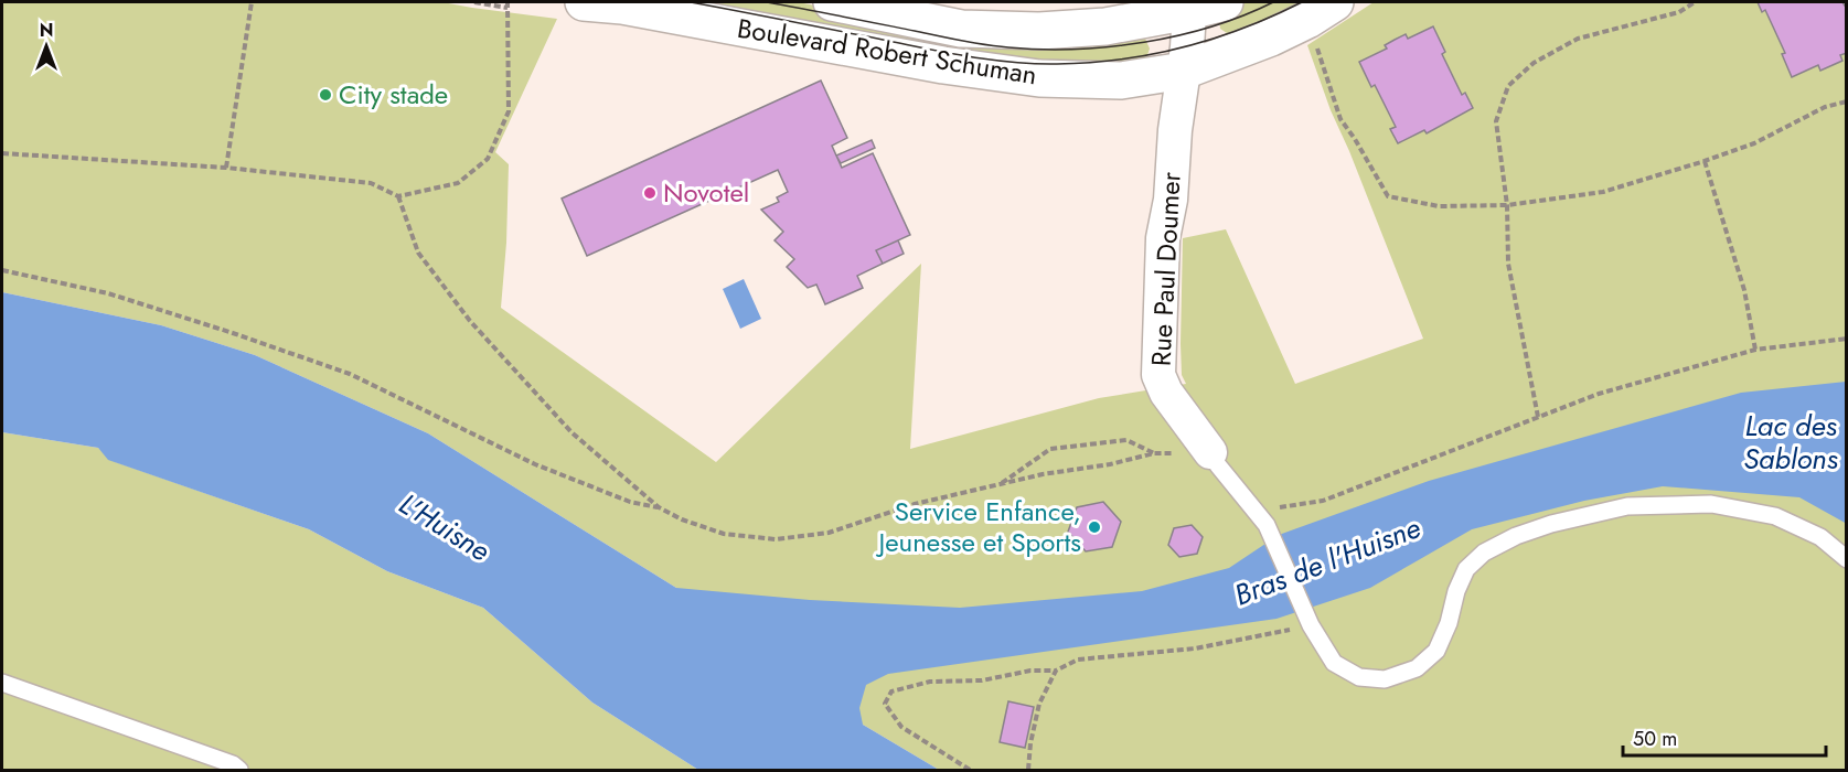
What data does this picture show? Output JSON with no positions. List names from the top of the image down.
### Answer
{
  "streets": {
    "street": ["Boulevard Robert Schuman", "Rue Paul Doumer"]
  },
  "crossings": [
    ["Boulevard Robert Schuman", "Rue Paul Doumer"]
  ],
  "water": ["Lac des Sablons", "L'Huisne", "Bras de l'Huisne"],
  "places": ["City stade", "Novotel", "Service Enfance, Jeunesse et Sports"],
  "scale_bar": "50 m",
  "north": "top"
}
